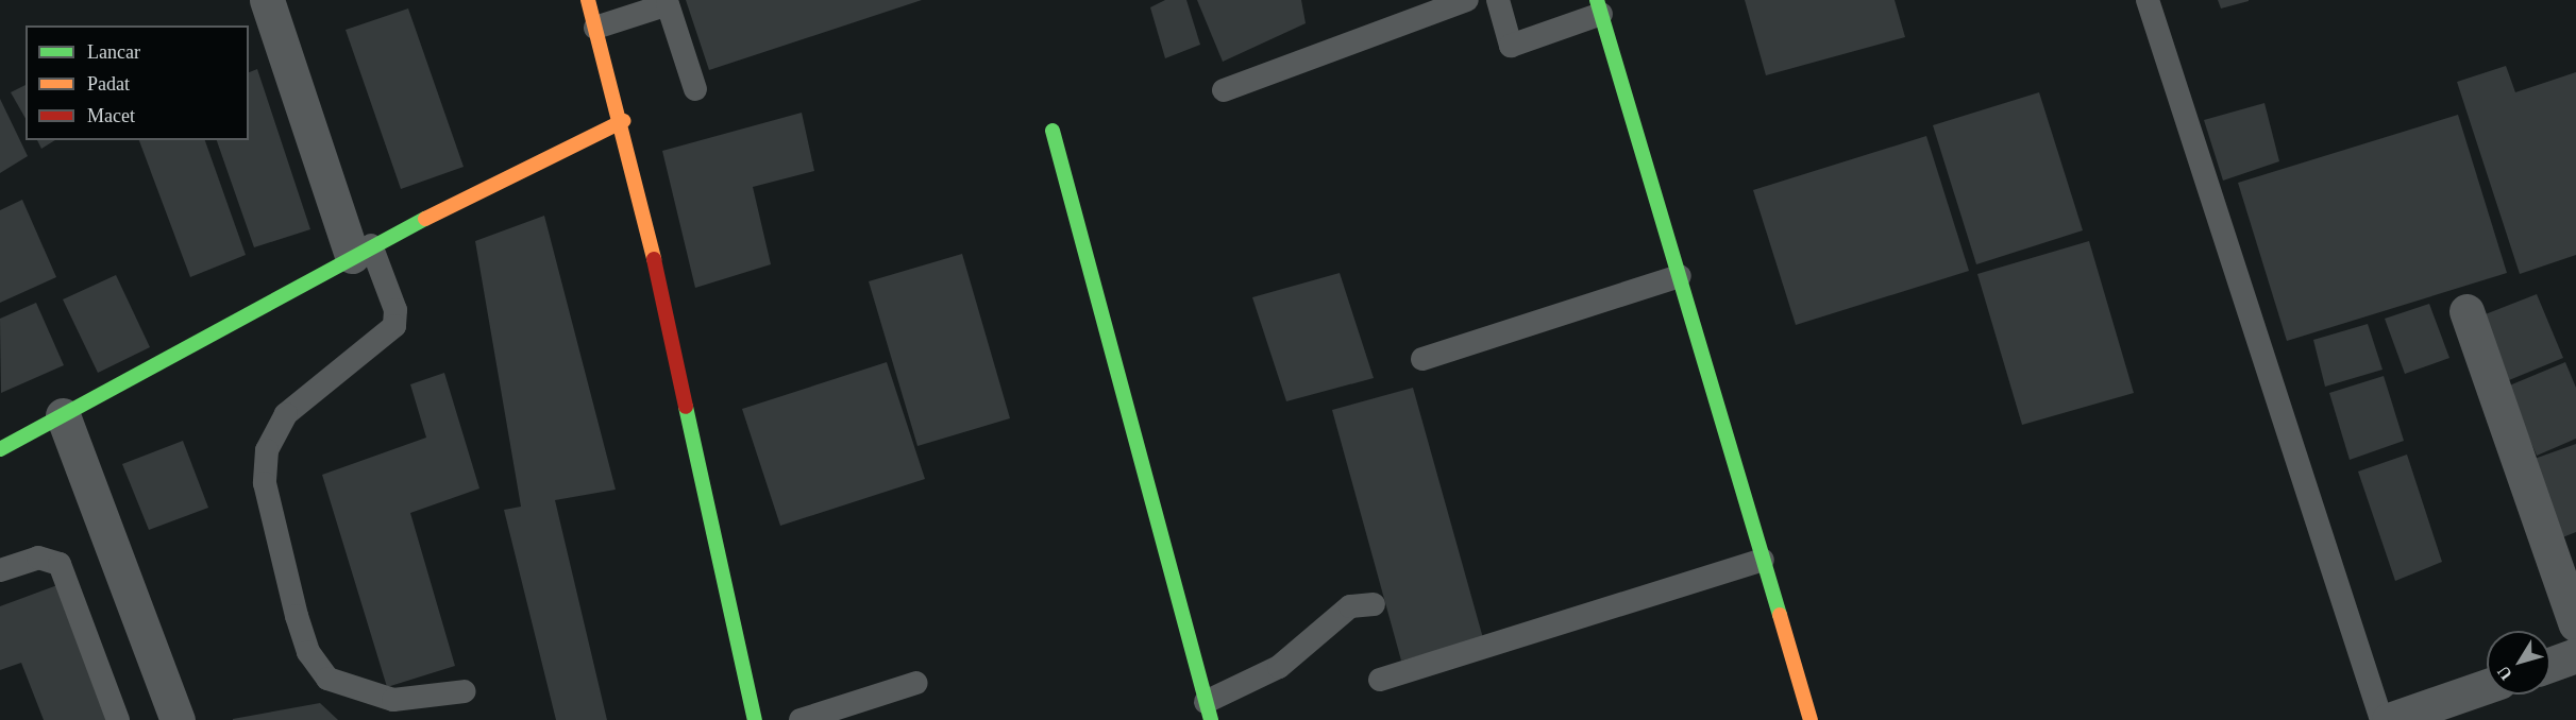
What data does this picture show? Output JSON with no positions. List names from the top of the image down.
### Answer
{
  "legend": ["Lancar", "Padat", "Macet"],
  "north": "bottom left"
}
